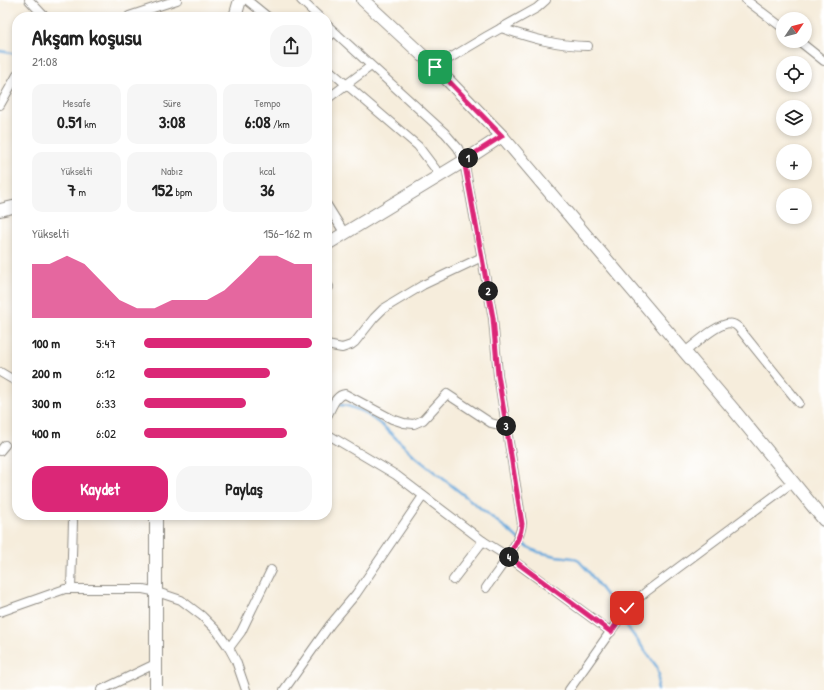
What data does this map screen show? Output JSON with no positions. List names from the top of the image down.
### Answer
{
  "north": "top right",
  "page": {
    "map_buttons": ["+", "−"],
    "heading": ["Akşam koşusu", "21:08"],
    "stats": [
      ["Mesafe", "0.51 km"],
      ["Süre", "3:08"],
      ["Tempo", "6:08 /km"],
      ["Yükselti", "7 m"],
      ["Nabız", "152 bpm"],
      ["kcal", "36"]
    ],
    "pins": [
      "1",
      "2",
      "3",
      "4"
    ],
    "chart": ["Yükselti", "156–162 m"],
    "list": [
      {
        "name": "100 m",
        "note": "5:47"
      },
      {
        "name": "200 m",
        "note": "6:12"
      },
      {
        "name": "300 m",
        "note": "6:33"
      },
      {
        "name": "400 m",
        "note": "6:02"
      }
    ],
    "buttons": ["Kaydet", "Paylaş"]
  }
}
